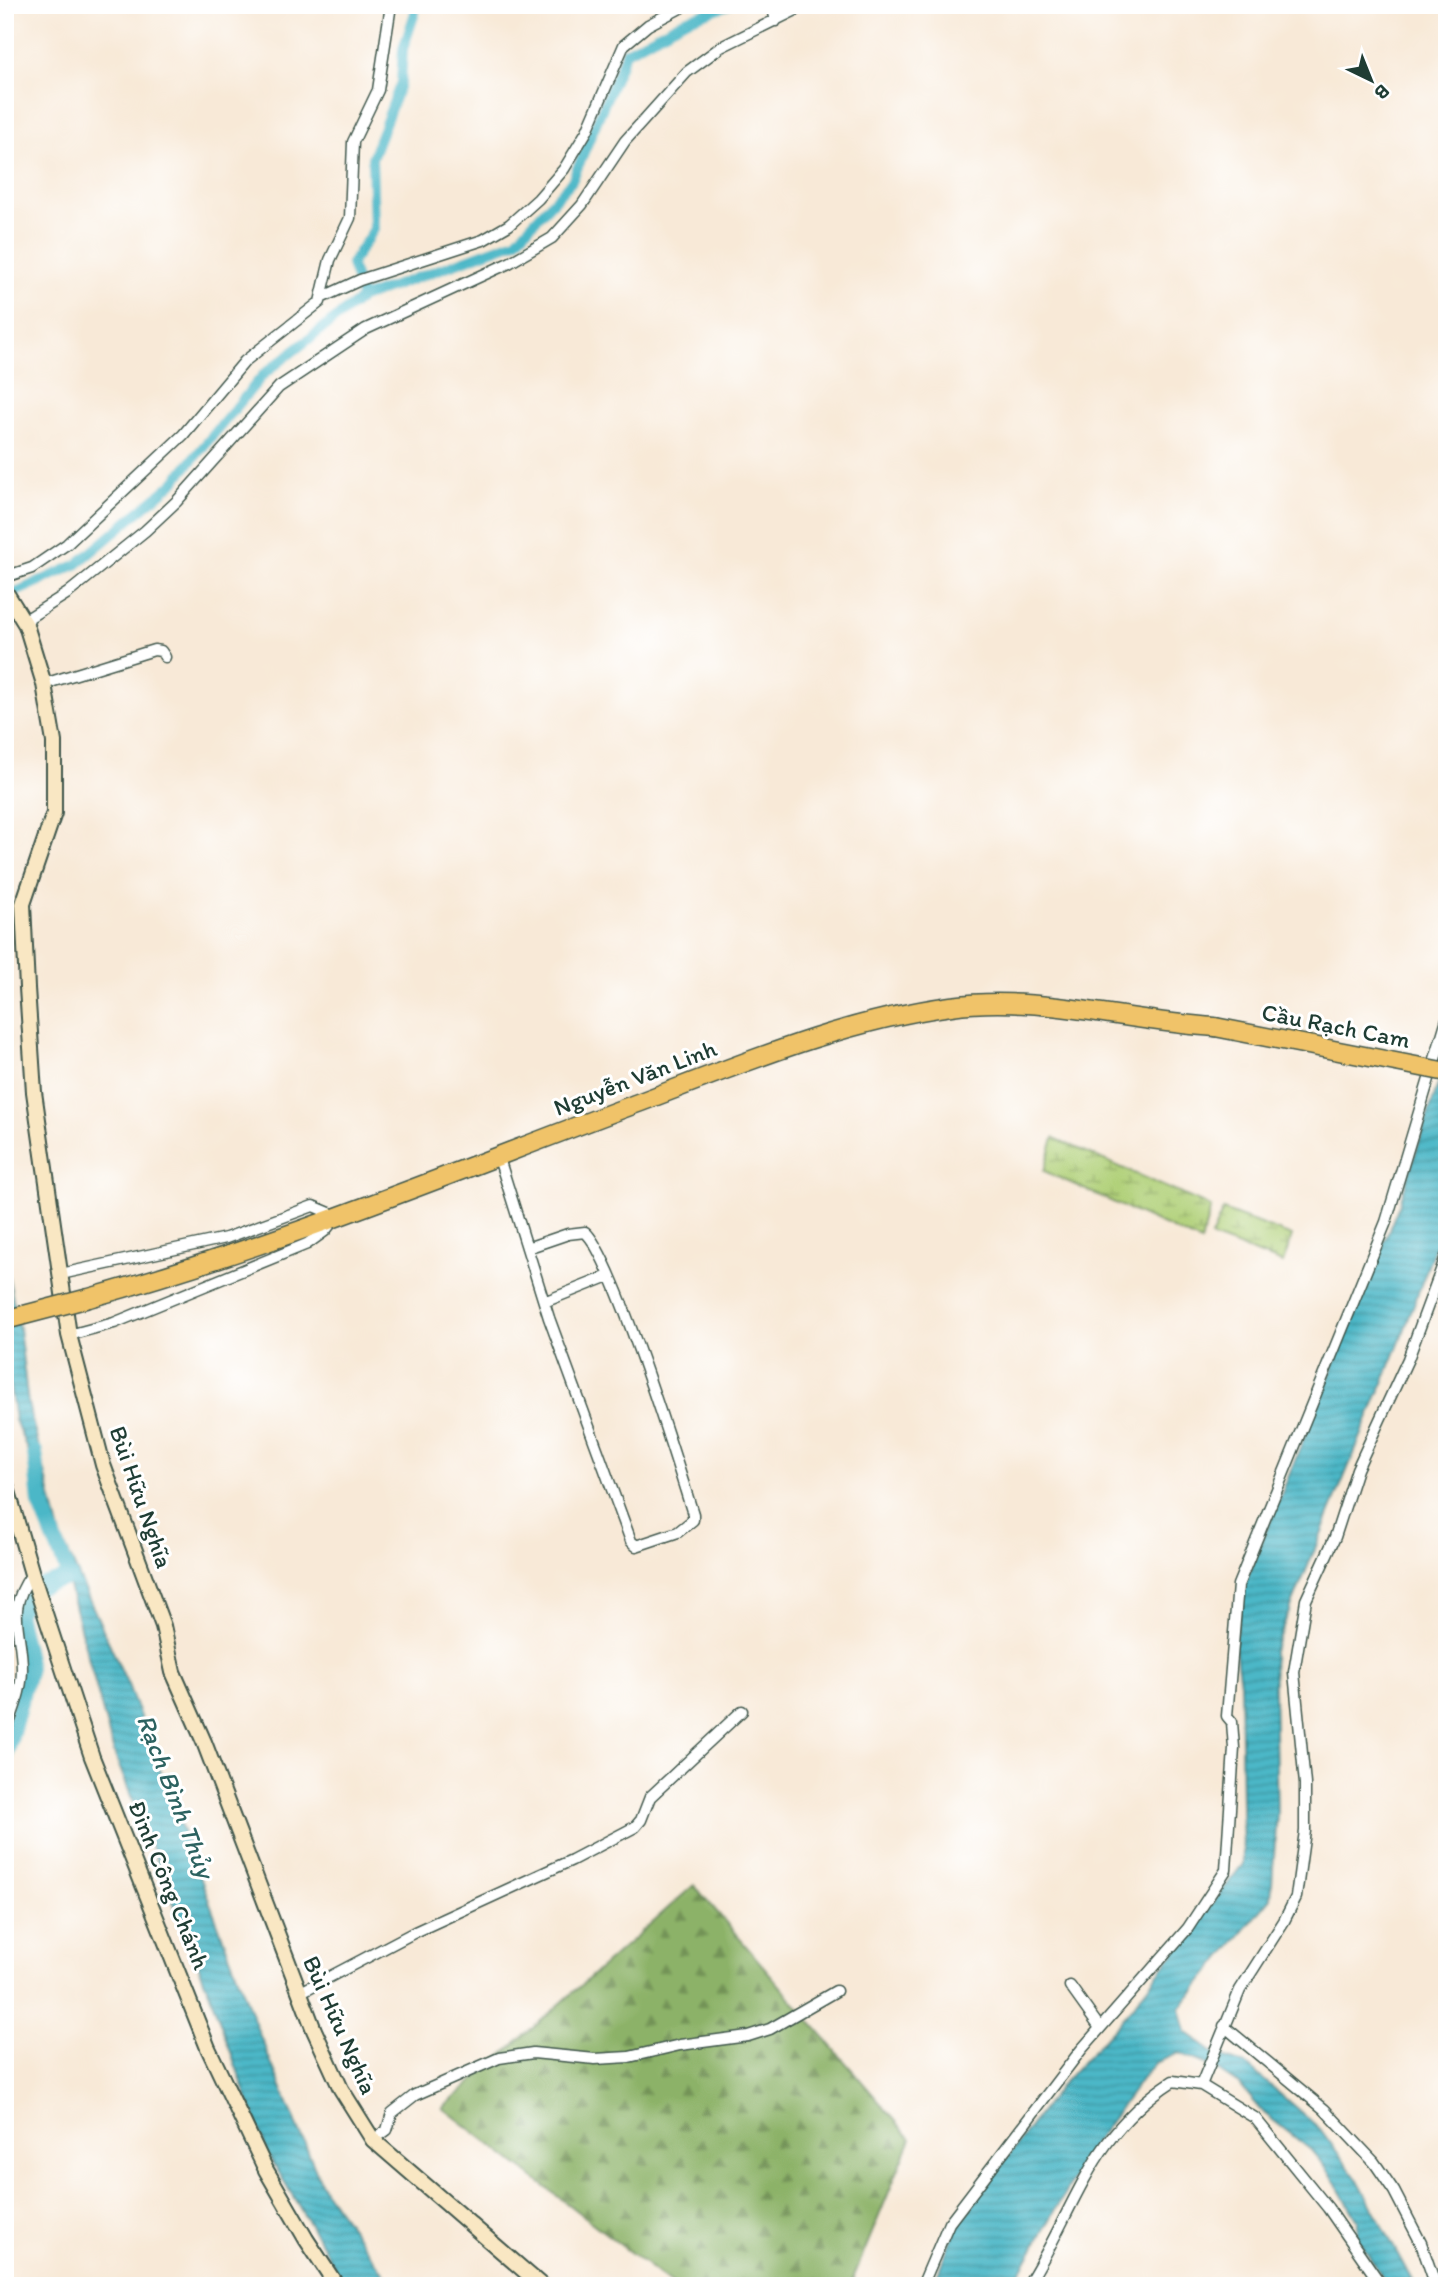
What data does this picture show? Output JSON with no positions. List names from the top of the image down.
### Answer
{
  "streets": {
    "highway": ["Cầu Rạch Cam", "Nguyễn Văn Linh"],
    "main road": ["Bùi Hữu Nghĩa", "Đinh Công Chánh"]
  },
  "crossings": [
    ["Cầu Rạch Cam", "Nguyễn Văn Linh"]
  ],
  "water": ["Rạch Bình Thủy"],
  "north": "bottom right"
}
